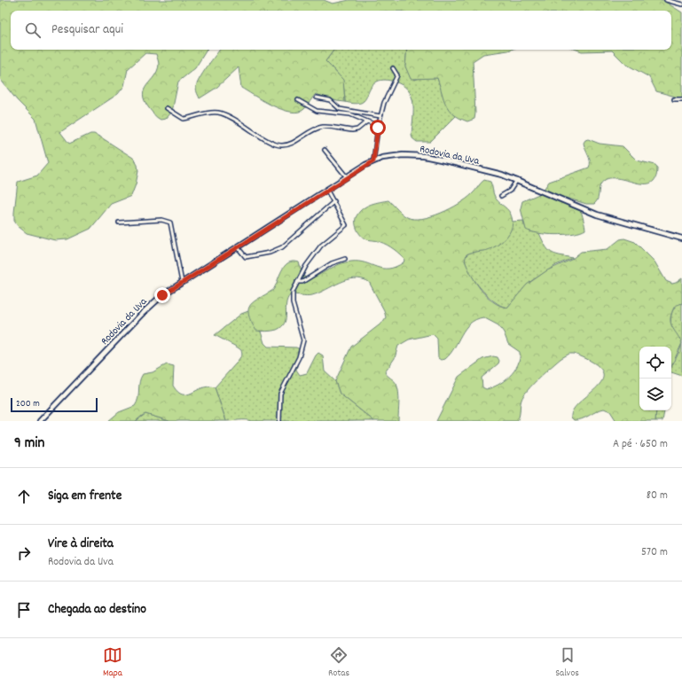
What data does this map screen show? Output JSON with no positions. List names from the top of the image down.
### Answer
{
  "streets": {
    "street": ["Rodovia da Uva"]
  },
  "scale_bar": "200 m",
  "page": {
    "search": "Pesquisar aqui",
    "scale": "200 m",
    "heading": ["9 min", "A pé · 650 m"],
    "list": [
      ["Siga em frente", "80 m"],
      ["Vire à direita", "Rodovia da Uva", "570 m"],
      "Chegada ao destino"
    ],
    "nav": ["Mapa", "Rotas", "Salvos"]
  }
}
